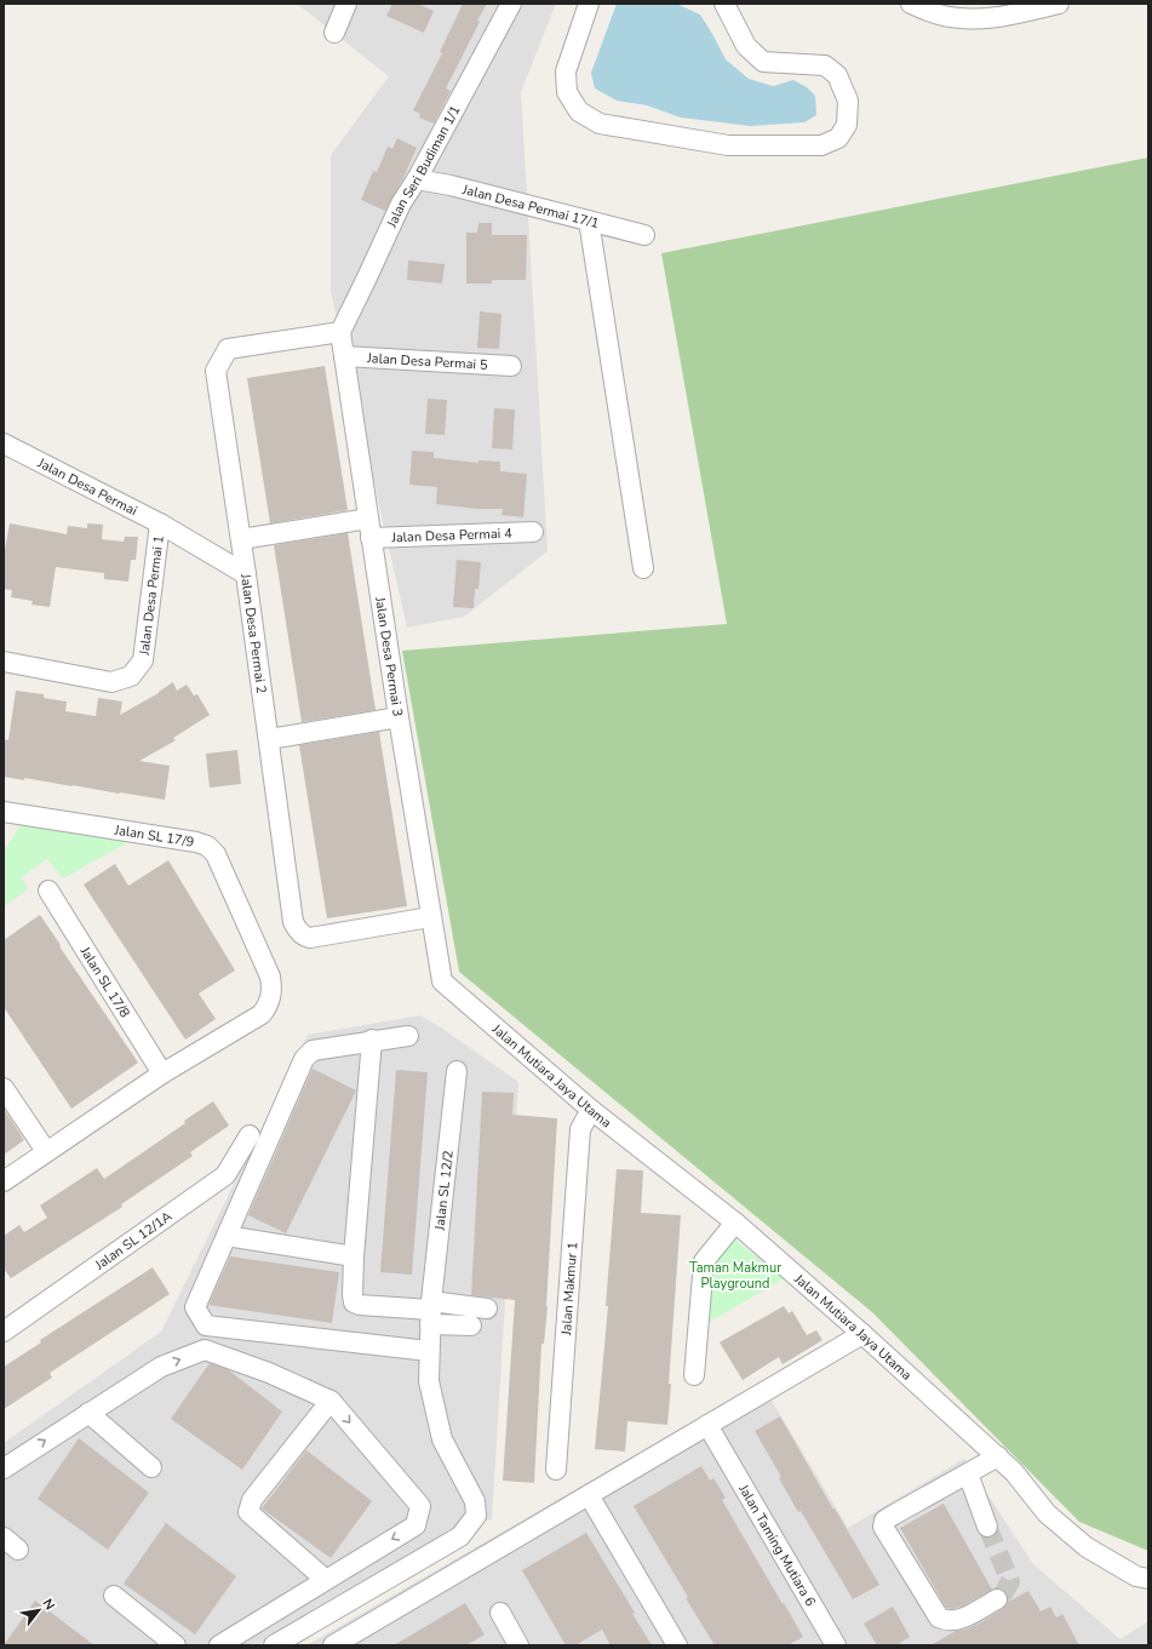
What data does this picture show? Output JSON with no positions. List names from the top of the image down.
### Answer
{
  "streets": {
    "street": [
      "Jalan Seri Budiman 1/1",
      "Jalan Desa Permai 17/1",
      "Jalan Desa Permai 5",
      "Jalan Desa Permai",
      "Jalan Desa Permai 4",
      "Jalan Desa Permai 1",
      "Jalan Desa Permai 2",
      "Jalan Desa Permai 3",
      "Jalan SL 17/9",
      "Jalan SL 17/8",
      "Jalan Mutiara Jaya Utama",
      "Jalan SL 12/2",
      "Jalan SL 12/1A",
      "Jalan Makmur 1",
      "Jalan Taming Mutiara 6"
    ]
  },
  "crossings": [
    ["Jalan Seri Budiman 1/1", "Jalan Desa Permai 17/1"],
    ["Jalan Seri Budiman 1/1", "Jalan Desa Permai 2"],
    ["Jalan Seri Budiman 1/1", "Jalan Desa Permai 3"],
    ["Jalan Desa Permai 5", "Jalan Desa Permai 3"],
    ["Jalan Desa Permai", "Jalan Desa Permai 1"],
    ["Jalan Desa Permai", "Jalan Desa Permai 2"],
    ["Jalan Desa Permai 4", "Jalan Desa Permai 2"],
    ["Jalan Desa Permai 4", "Jalan Desa Permai 3"],
    ["Jalan Desa Permai 2", "Jalan Desa Permai 3"],
    ["Jalan Desa Permai 3", "Jalan Mutiara Jaya Utama"],
    ["Jalan SL 17/9", "Jalan SL 17/8"],
    ["Jalan Mutiara Jaya Utama", "Jalan Makmur 1"]
  ],
  "parks": ["Taman Makmur Playground"],
  "north": "top right"
}
